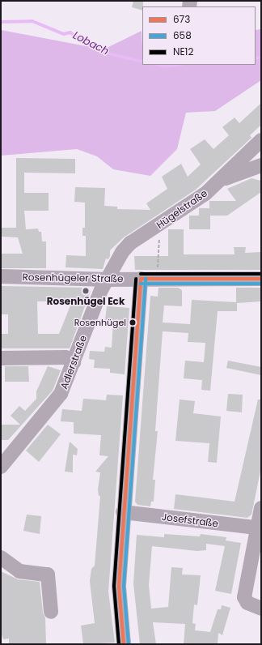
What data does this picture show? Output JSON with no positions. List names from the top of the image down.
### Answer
{
  "streets": {
    "street": [
      "Hügelstraße",
      "Rosenhügeler Straße",
      "Adlerstraße",
      "Josefstraße"
    ]
  },
  "crossings": [
    ["Hügelstraße", "Rosenhügeler Straße"],
    ["Hügelstraße", "Adlerstraße"],
    ["Rosenhügeler Straße", "Adlerstraße"]
  ],
  "water": ["Lobach"],
  "places": ["Rosenhügel Eck", "Rosenhügel"],
  "lines": ["transit line NE12", "transit line 673", "transit line 658"],
  "legend": ["673", "658", "NE12"]
}
